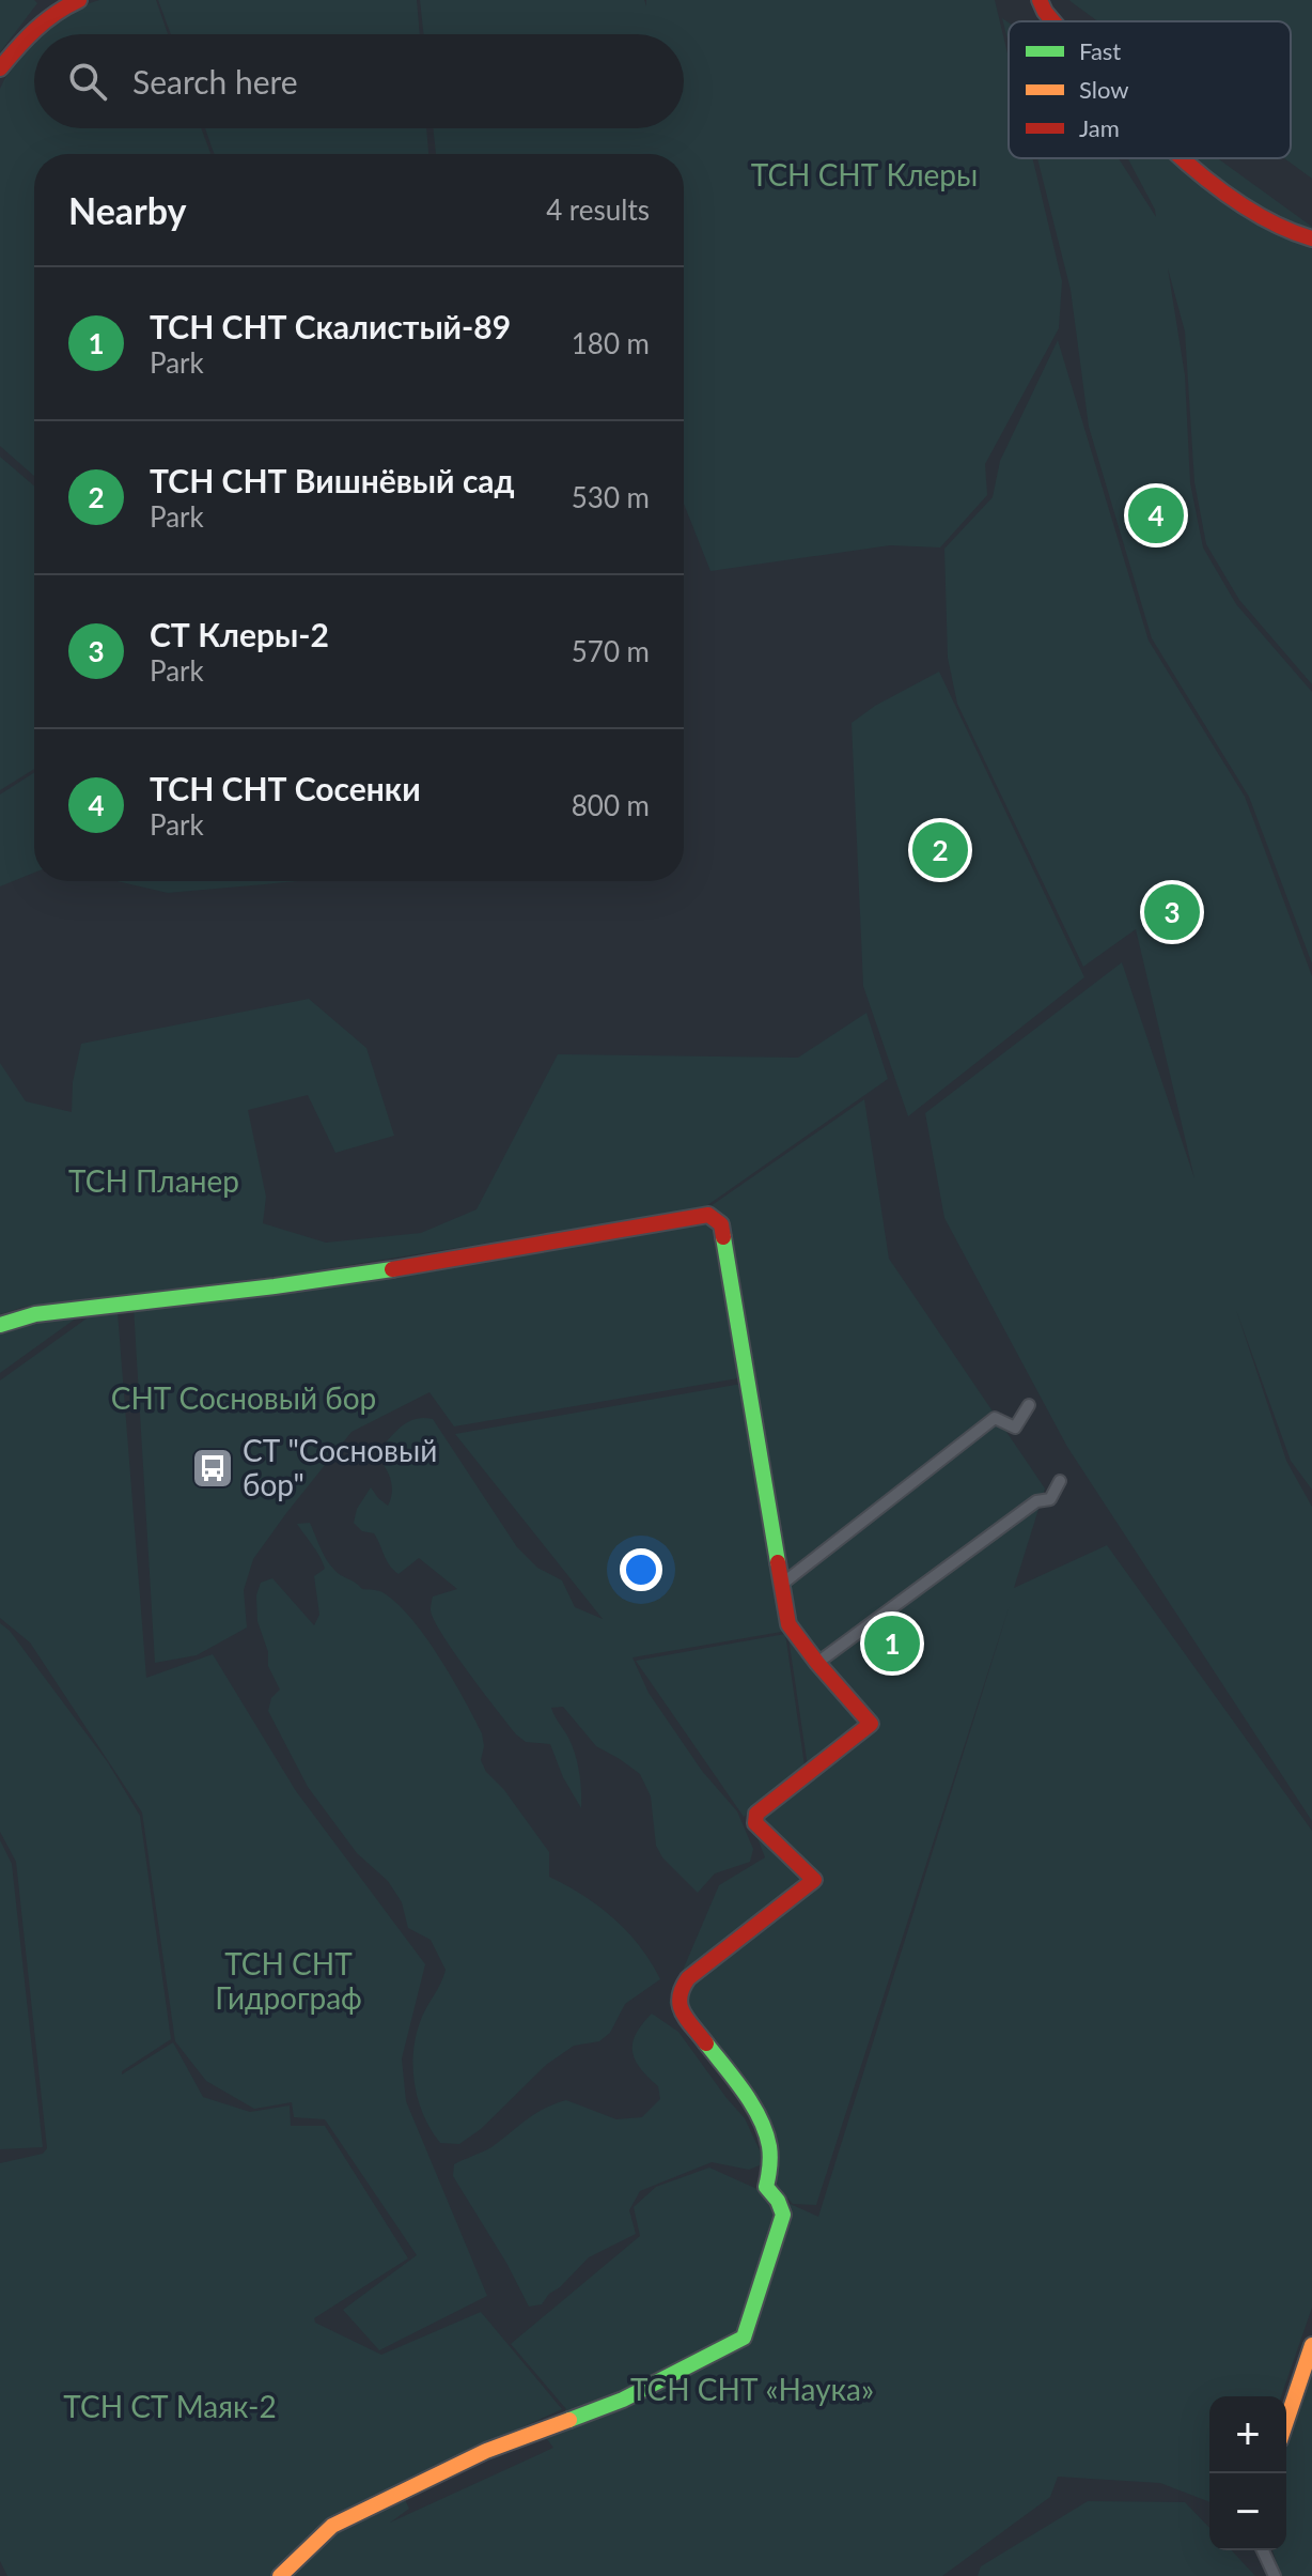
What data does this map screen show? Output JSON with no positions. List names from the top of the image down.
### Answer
{
  "parks": [
    "ТСН СНТ Клеры",
    "ТСН Планер",
    "СНТ Сосновый бор",
    "ТСН СНТ Гидрограф",
    "ТСН СНТ «Наука»",
    "ТСН СТ Маяк-2"
  ],
  "places": {
    "bus stop": ["СТ \"Сосновый бор\""]
  },
  "legend": ["Fast", "Slow", "Jam"],
  "page": {
    "search": "Search here",
    "heading": ["Nearby", "4 results"],
    "list": [
      {
        "mark": "1",
        "name": "ТСН СНТ Скалистый-89",
        "note": "Park",
        "value": "180 m"
      },
      {
        "mark": "2",
        "name": "ТСН СНТ Вишнёвый сад",
        "note": "Park",
        "value": "530 m"
      },
      {
        "mark": "3",
        "name": "СТ Клеры-2",
        "note": "Park",
        "value": "570 m"
      },
      {
        "mark": "4",
        "name": "ТСН СНТ Сосенки",
        "note": "Park",
        "value": "800 m"
      }
    ],
    "pins": [
      "4",
      "2",
      "3",
      "1"
    ],
    "map_buttons": ["+", "−"]
  }
}
